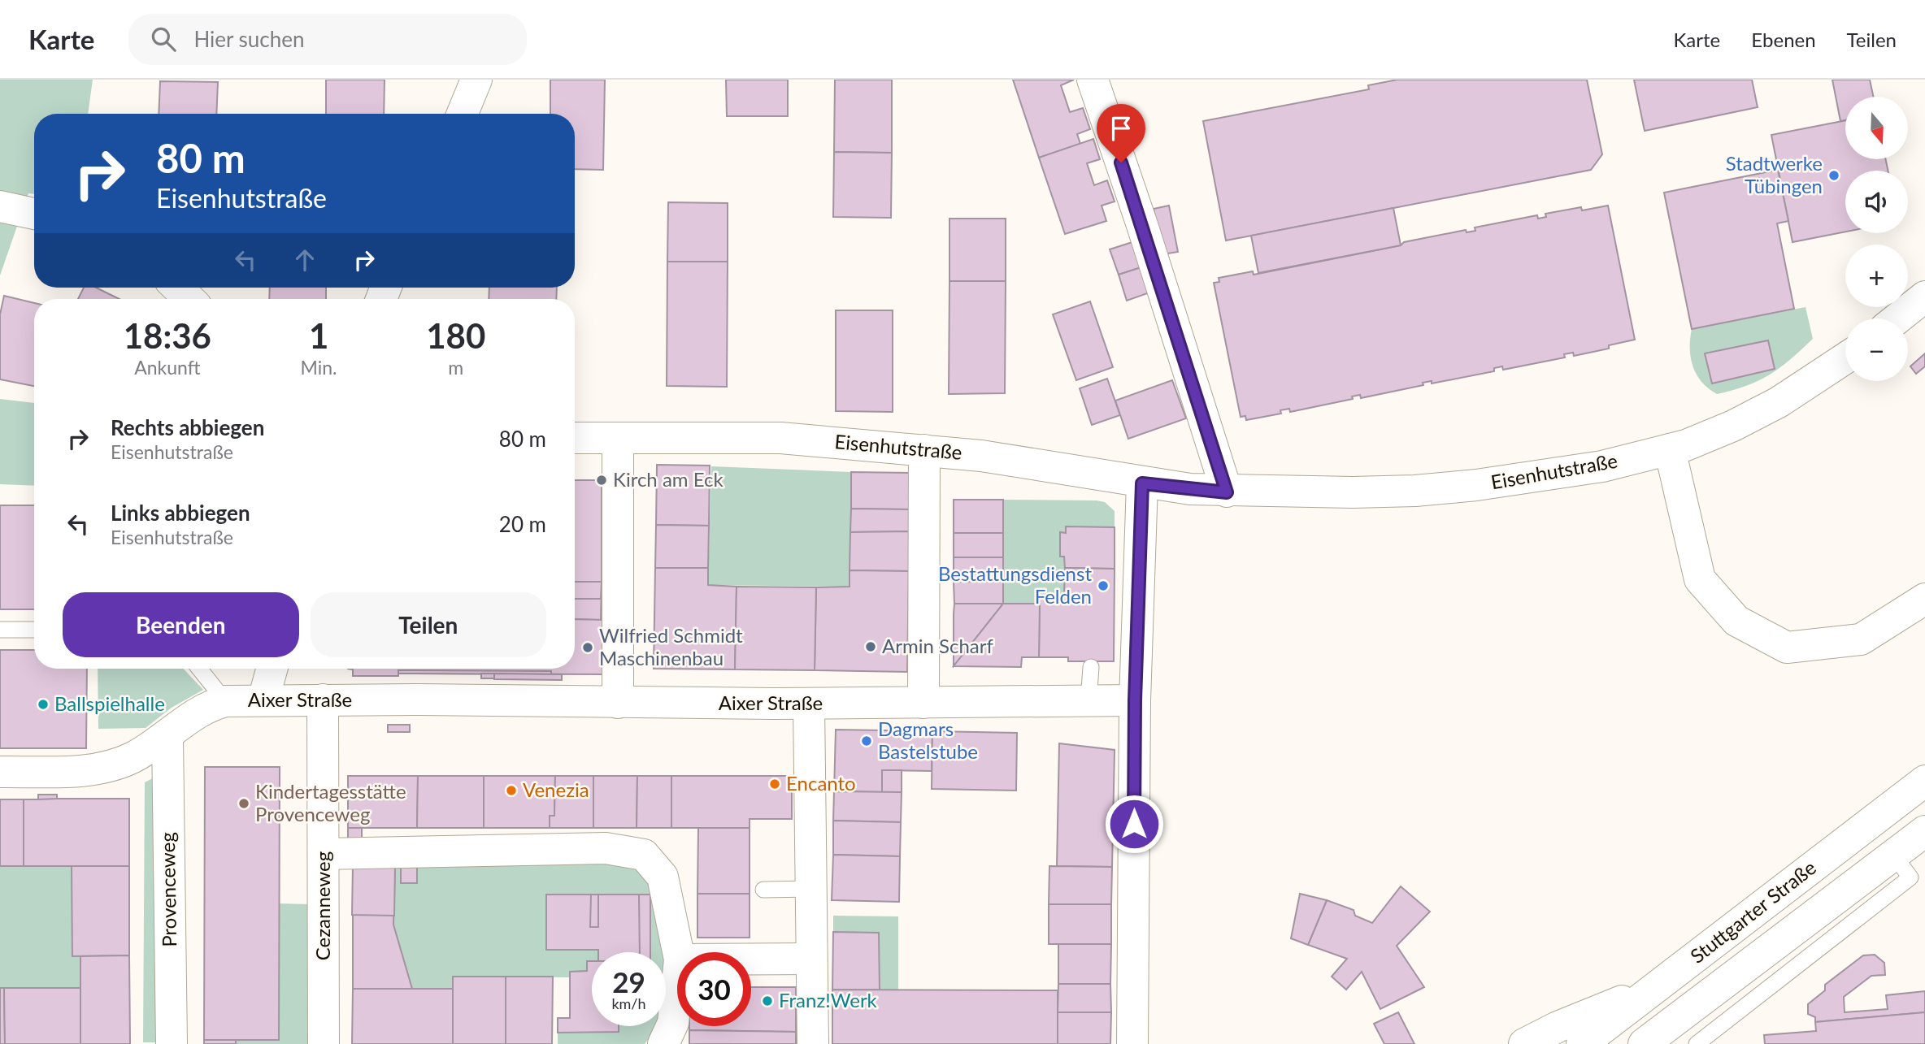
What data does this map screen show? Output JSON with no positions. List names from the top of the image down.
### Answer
{
  "streets": {
    "street": [
      "Eisenhutstraße",
      "Aixer Straße",
      "Provenceweg",
      "Cezanneweg",
      "Stuttgarter Straße"
    ]
  },
  "crossings": [
    ["Aixer Straße", "Provenceweg"],
    ["Aixer Straße", "Cezanneweg"]
  ],
  "places": [
    "Stadtwerke Tübingen",
    "Kirch am Eck",
    "Bestattungsdienst Felden",
    "Armin Scharf",
    "Wilfried Schmidt Maschinenbau",
    "Ballspielhalle",
    "Dagmars Bastelstube",
    "Encanto",
    "Venezia",
    "Kindertagesstätte Provenceweg",
    "Franz!Werk"
  ],
  "north": "bottom",
  "page": {
    "header": "Karte",
    "search": "Hier suchen",
    "nav": ["Karte", "Ebenen", "Teilen"],
    "map_buttons": ["+", "−"],
    "turn": ["80 m", "Eisenhutstraße"],
    "eta": [
      "18:36",
      "Ankunft",
      "1",
      "Min.",
      "180",
      "m"
    ],
    "list": [
      {
        "name": "Rechts abbiegen",
        "note": "Eisenhutstraße",
        "value": "80 m"
      },
      {
        "name": "Links abbiegen",
        "note": "Eisenhutstraße",
        "value": "20 m"
      }
    ],
    "buttons": ["Beenden", "Teilen"],
    "speed": "29 km/h",
    "limit": "30"
  }
}
